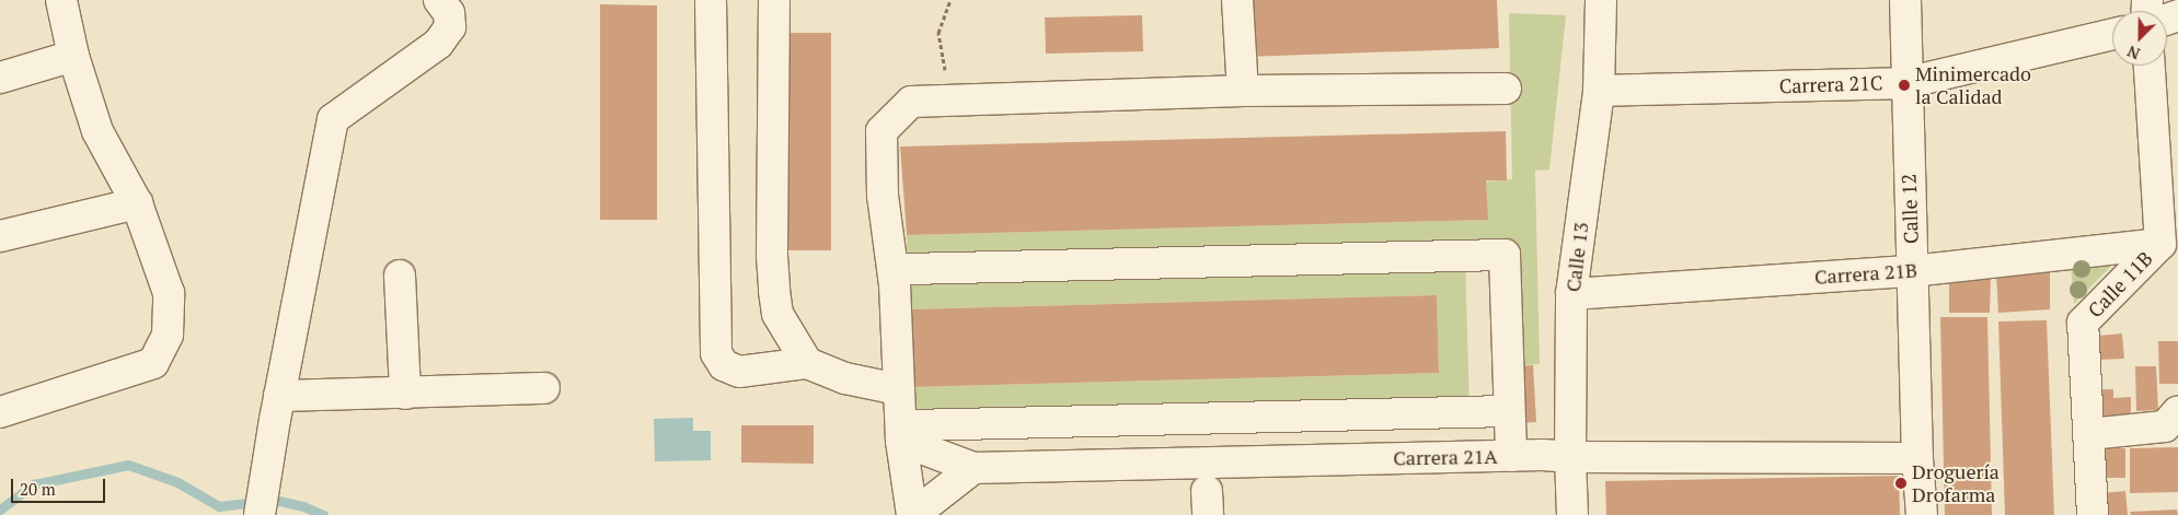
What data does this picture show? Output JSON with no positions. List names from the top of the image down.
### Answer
{
  "streets": {
    "street": [
      "Carrera 21C",
      "Calle 12",
      "Calle 13",
      "Carrera 21B",
      "Calle 11B",
      "Carrera 21A"
    ]
  },
  "crossings": [
    ["Carrera 21C", "Calle 12"],
    ["Carrera 21C", "Calle 13"],
    ["Calle 12", "Carrera 21B"],
    ["Calle 12", "Carrera 21A"],
    ["Calle 13", "Carrera 21B"],
    ["Calle 13", "Carrera 21A"],
    ["Carrera 21B", "Calle 11B"]
  ],
  "places": ["Minimercado la Calidad", "Droguería Drofarma"],
  "scale_bar": "20 m",
  "north": "bottom left"
}
